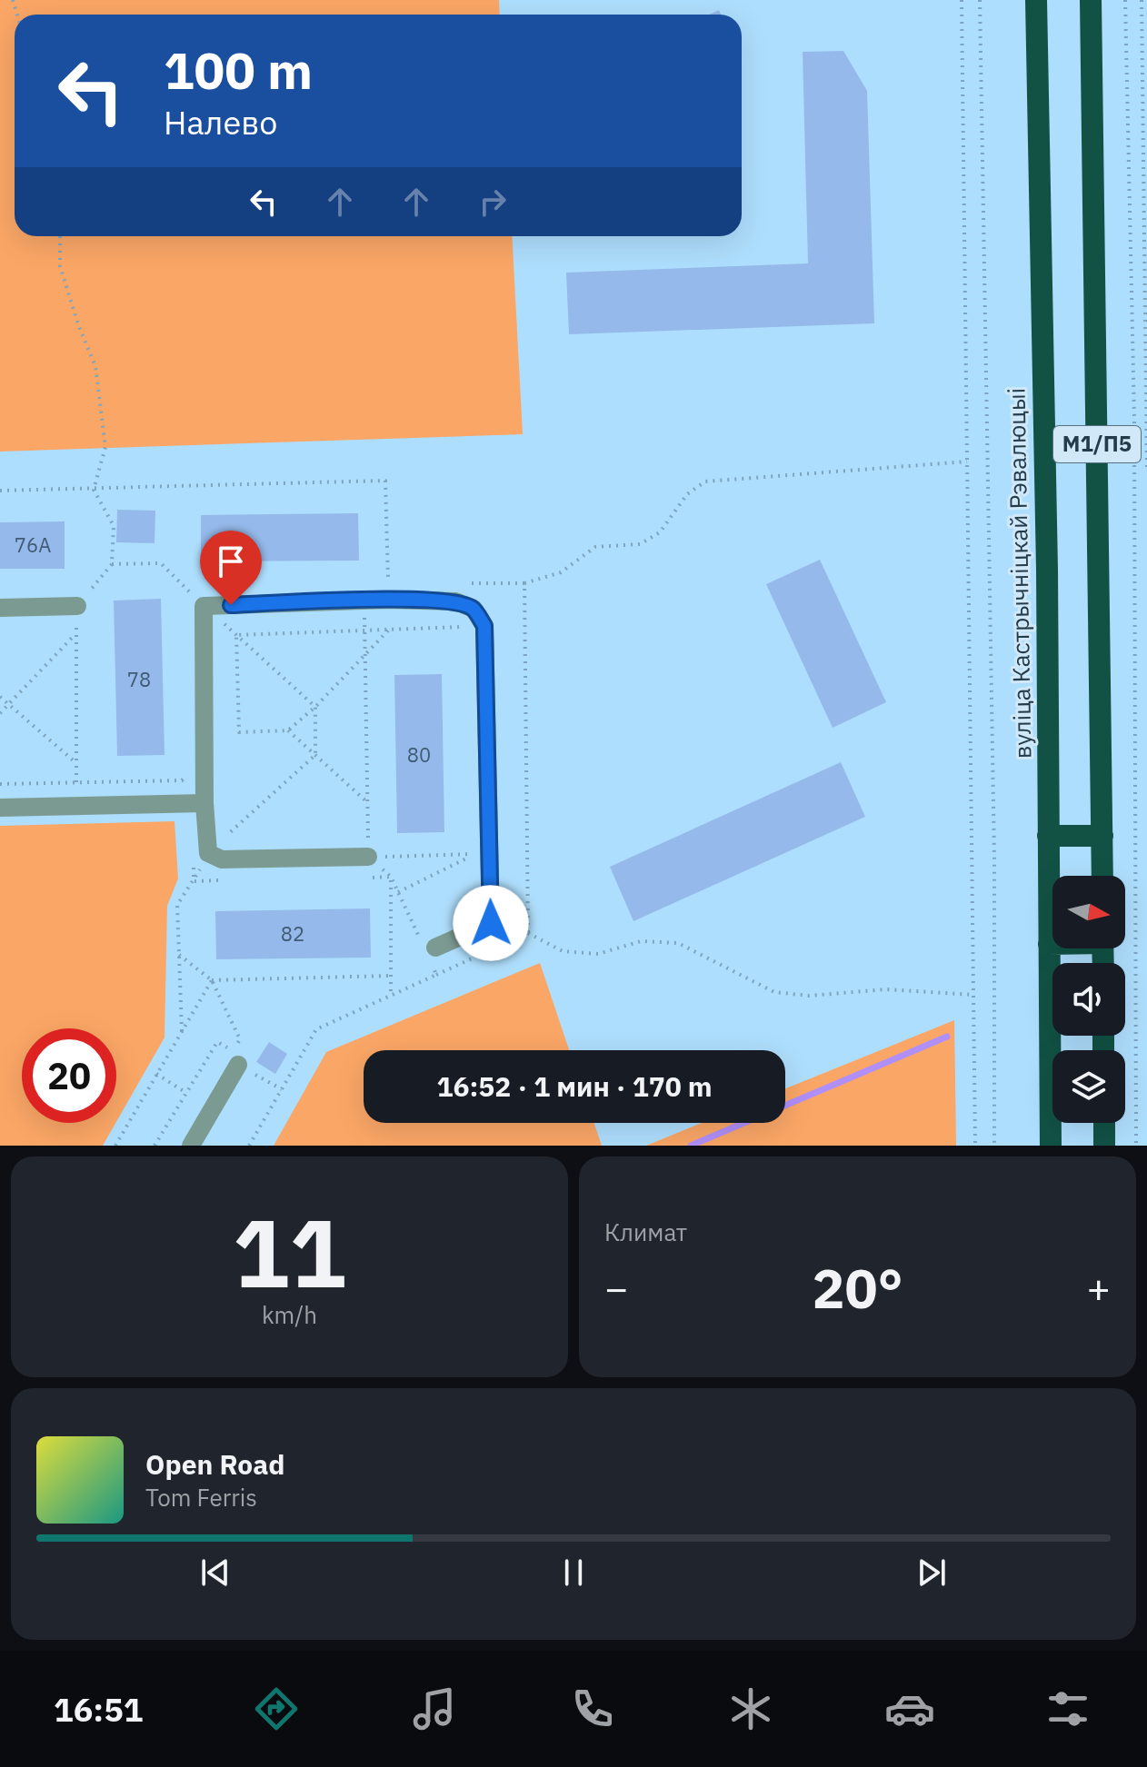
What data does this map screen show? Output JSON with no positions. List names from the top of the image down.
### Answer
{
  "streets": {
    "highway": ["М1/П5", "вуліца Кастрычніцкай Рэвалюцыі"]
  },
  "house_numbers": [
    "76А",
    "78",
    "80",
    "82"
  ],
  "north": "right",
  "page": {
    "turn": ["100 m", "Налево"],
    "limit": "20",
    "trip": "16:52 · 1 мин · 170 m",
    "tile": [
      ["11", "km/h"],
      "Климат"
    ],
    "heat": ["−", "20°", "+"],
    "song": ["Open Road", "Tom Ferris"],
    "tabs": "16:51"
  }
}
